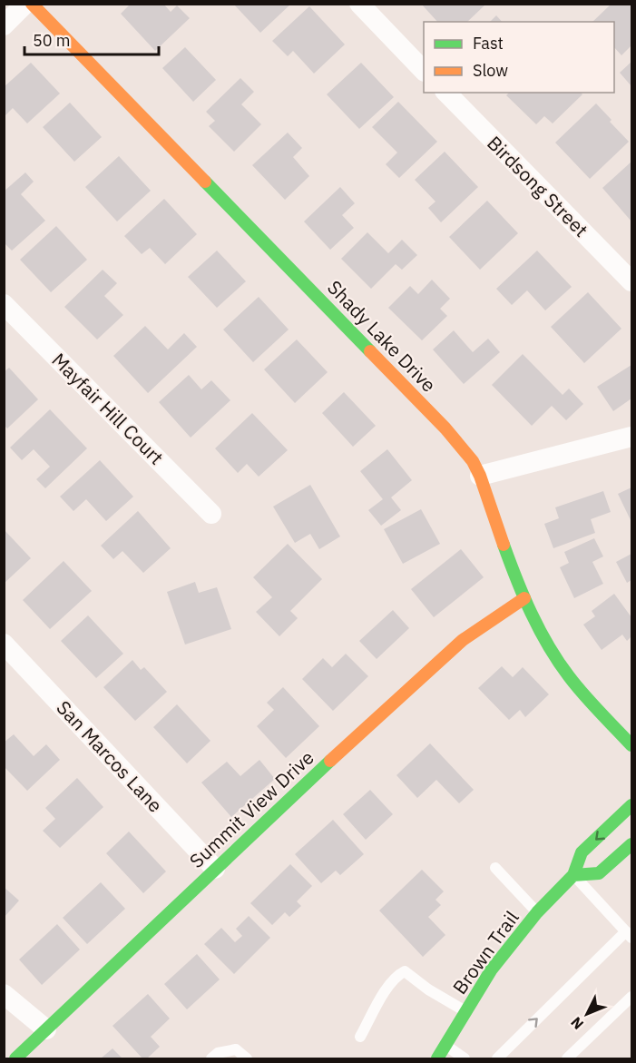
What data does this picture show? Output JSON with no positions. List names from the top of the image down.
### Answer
{
  "streets": {
    "street": [
      "Birdsong Street",
      "Shady Lake Drive",
      "Mayfair Hill Court",
      "San Marcos Lane",
      "Summit View Drive",
      "Brown Trail"
    ]
  },
  "crossings": [
    ["Shady Lake Drive", "Summit View Drive"],
    ["San Marcos Lane", "Summit View Drive"]
  ],
  "legend": ["Fast", "Slow"],
  "scale_bar": "50 m",
  "north": "bottom left"
}
